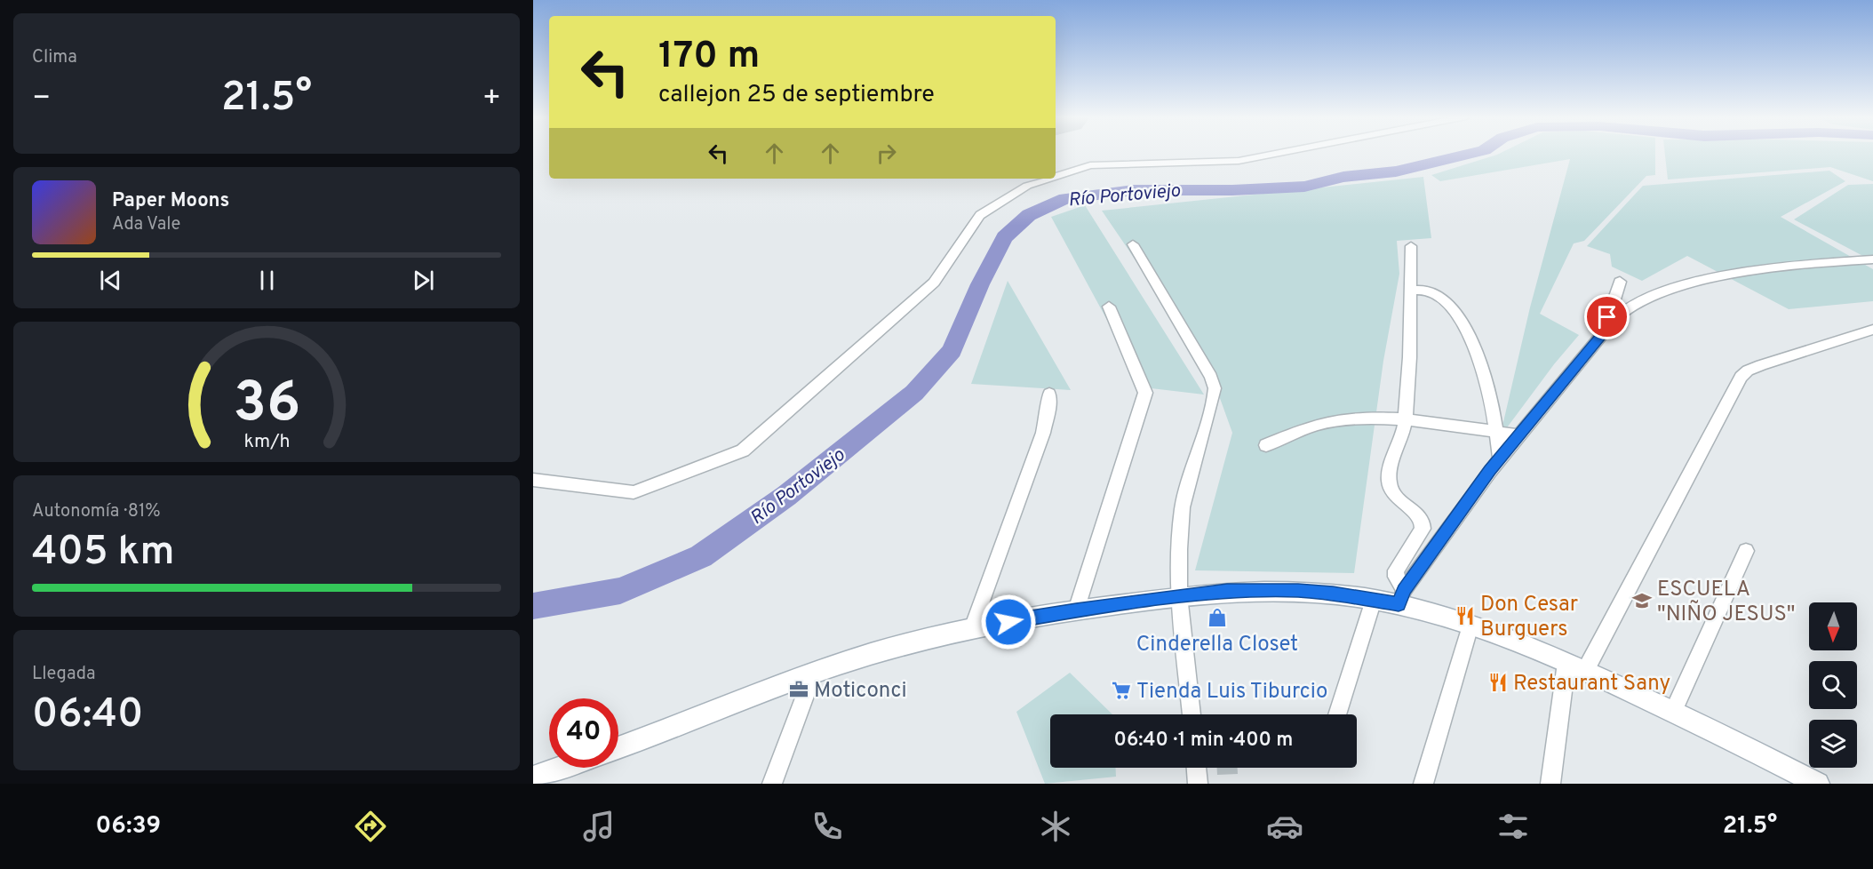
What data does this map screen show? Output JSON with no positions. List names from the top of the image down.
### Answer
{
  "water": ["Río Portoviejo"],
  "places": {
    "school or university": ["ESCUELA \"NIÑO JESUS\""],
    "restaurant": ["Don Cesar Burguers", "Restaurant Sany"],
    "shop": ["Cinderella Closet"],
    "office": ["Moticonci"],
    "supermarket": ["Tienda Luis Tiburcio"]
  },
  "north": "bottom",
  "page": {
    "tile": [
      "Clima",
      ["Autonomía · 81%", "405 km"],
      ["Llegada", "06:40"]
    ],
    "turn": ["170 m", "callejon 25 de septiembre"],
    "heat": ["−", "21.5°", "+"],
    "song": ["Paper Moons", "Ada Vale"],
    "limit": "40",
    "trip": "06:40 · 1 min · 400 m",
    "tabs": ["06:39", "21.5°"],
    "gauge": ["36", "km/h"]
  }
}
